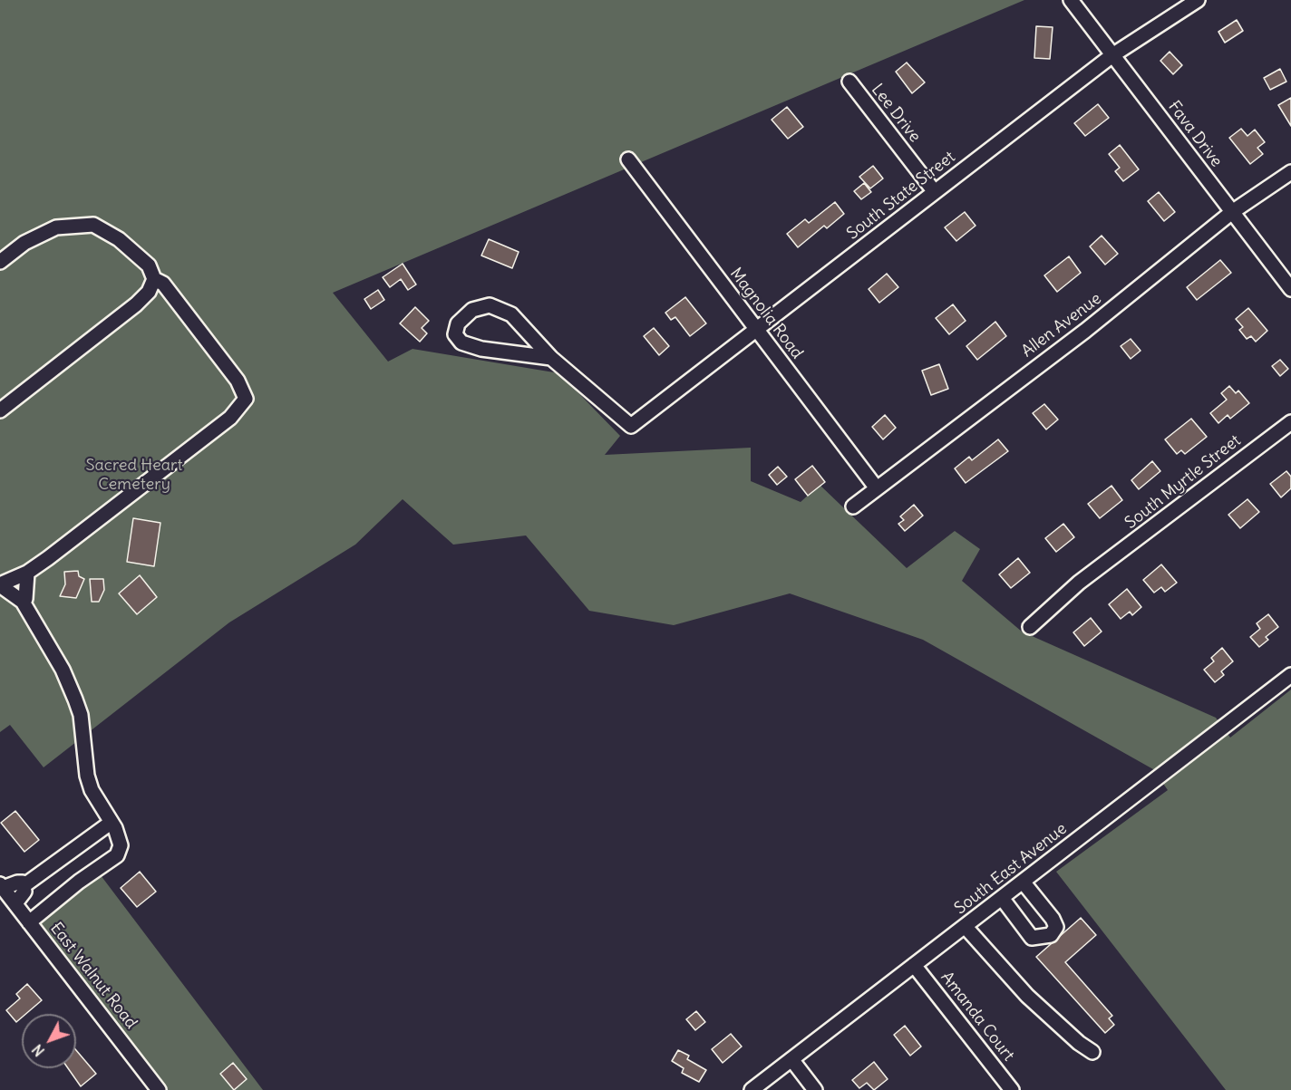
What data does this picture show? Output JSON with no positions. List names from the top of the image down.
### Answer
{
  "streets": {
    "street": [
      "Lee Drive",
      "Fava Drive",
      "South State Street",
      "Magnolia Road",
      "Allen Avenue",
      "South Myrtle Street",
      "South East Avenue",
      "East Walnut Road",
      "Amanda Court"
    ]
  },
  "crossings": [
    ["Lee Drive", "South State Street"],
    ["Fava Drive", "South State Street"],
    ["Fava Drive", "Allen Avenue"],
    ["South State Street", "Magnolia Road"],
    ["Magnolia Road", "Allen Avenue"],
    ["South East Avenue", "Amanda Court"]
  ],
  "parks": ["Sacred Heart Cemetery"],
  "north": "bottom left"
}
